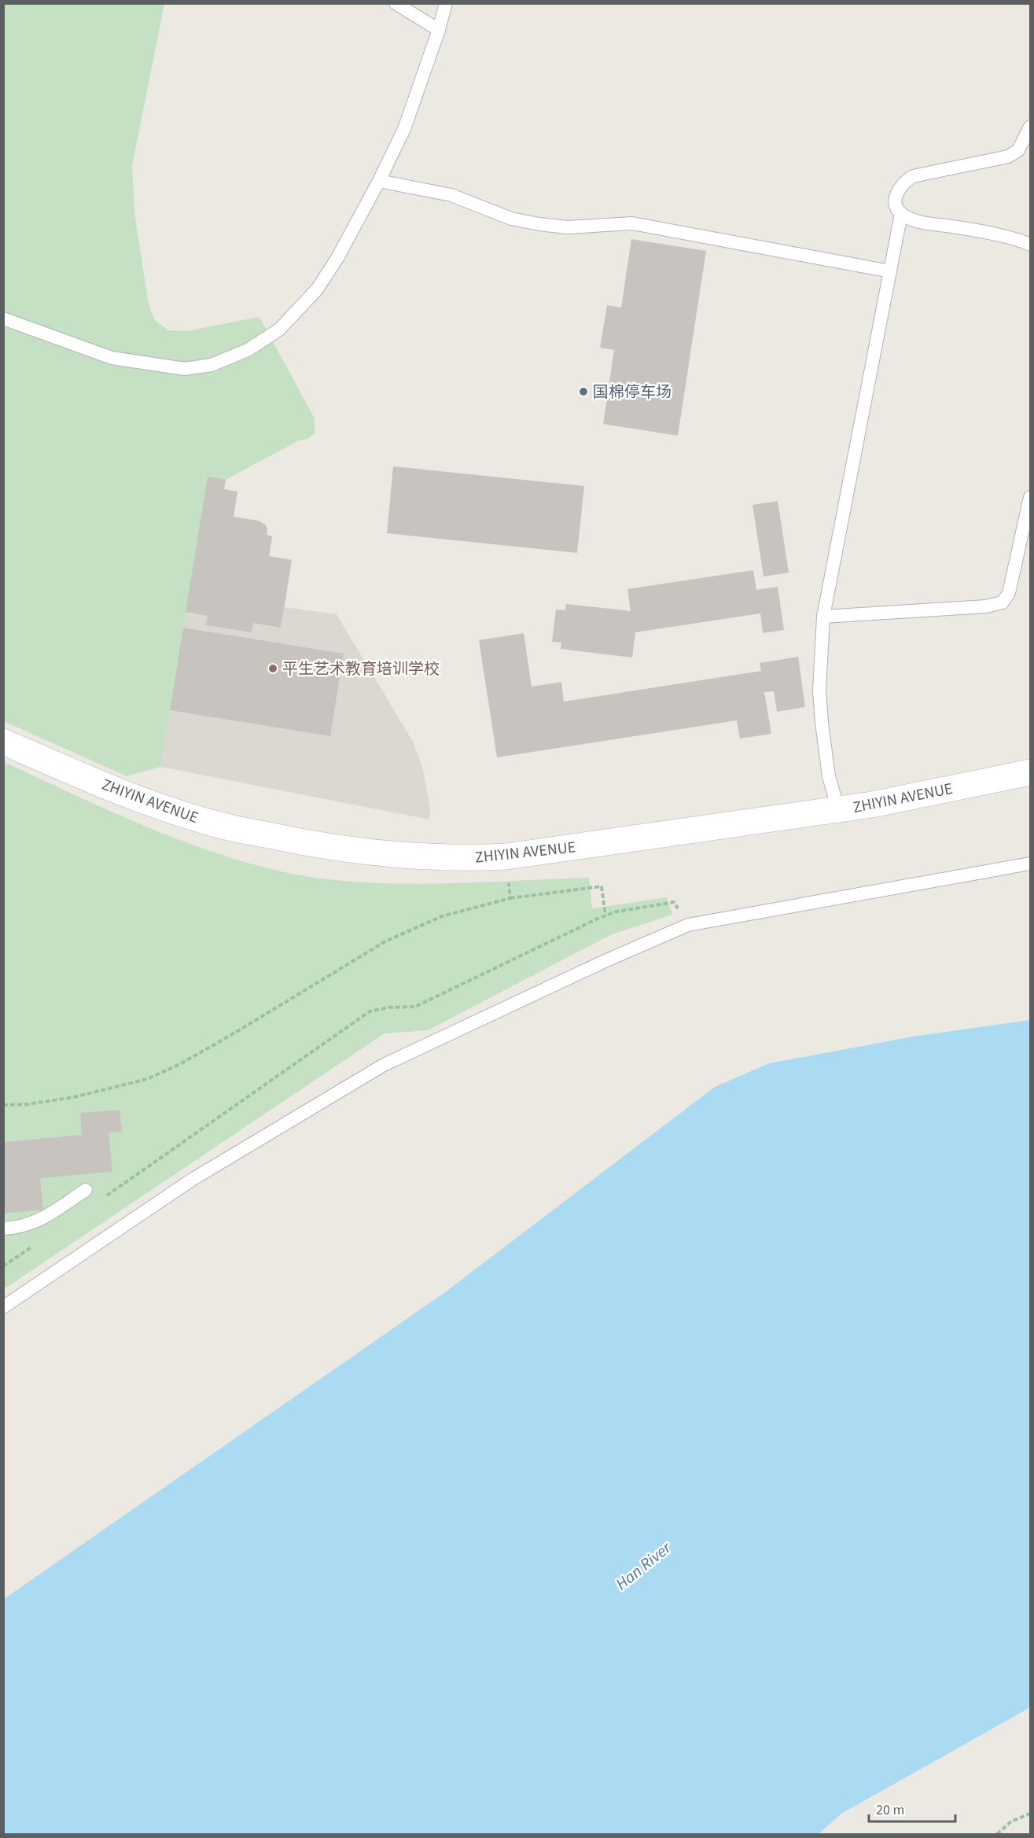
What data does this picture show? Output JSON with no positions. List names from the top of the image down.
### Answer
{
  "streets": {
    "main road": ["ZHIYIN AVENUE"]
  },
  "water": ["Han River"],
  "places": ["国棉停车场", "平生艺术教育培训学校"],
  "scale_bar": "20 m"
}
